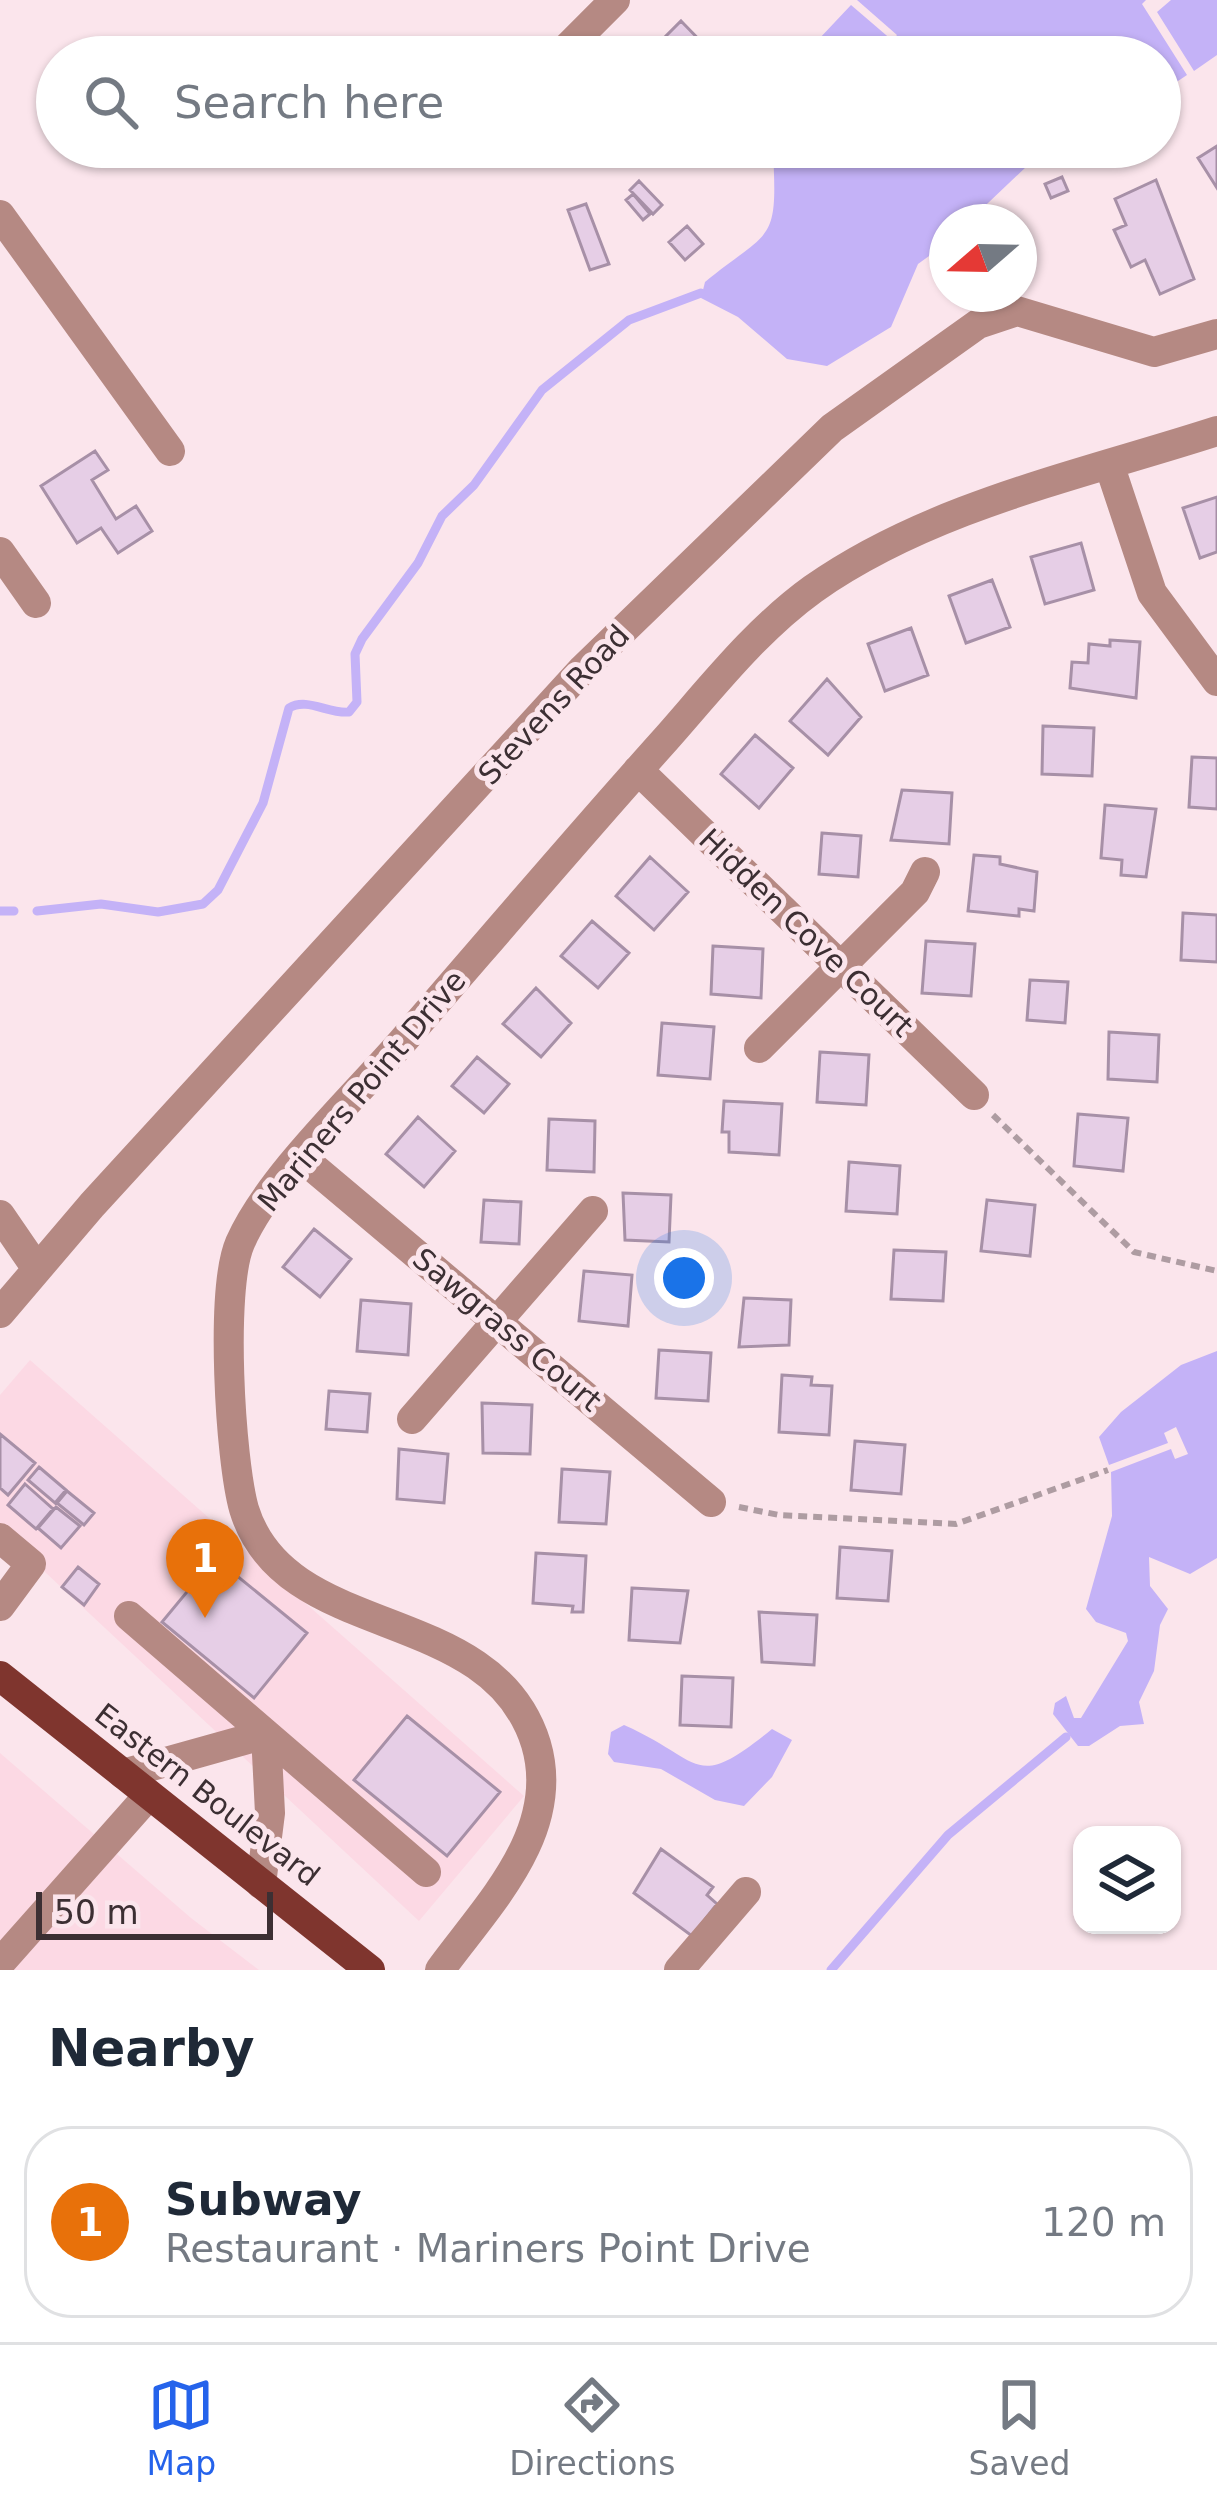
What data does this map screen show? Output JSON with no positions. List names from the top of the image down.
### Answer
{
  "streets": {
    "main road": ["Eastern Boulevard"],
    "street": [
      "Stevens Road",
      "Hidden Cove Court",
      "Mariners Point Drive",
      "Sawgrass Court"
    ]
  },
  "crossings": [
    ["Hidden Cove Court", "Mariners Point Drive"],
    ["Mariners Point Drive", "Sawgrass Court"]
  ],
  "scale_bar": "50 m",
  "north": "left",
  "page": {
    "search": "Search here",
    "pins": "1",
    "scale": "50 m",
    "heading": "Nearby",
    "list": [
      {
        "mark": "1",
        "name": "Subway",
        "note": "Restaurant · Mariners Point Drive",
        "value": "120 m"
      }
    ],
    "nav": ["Map", "Directions", "Saved"]
  }
}
